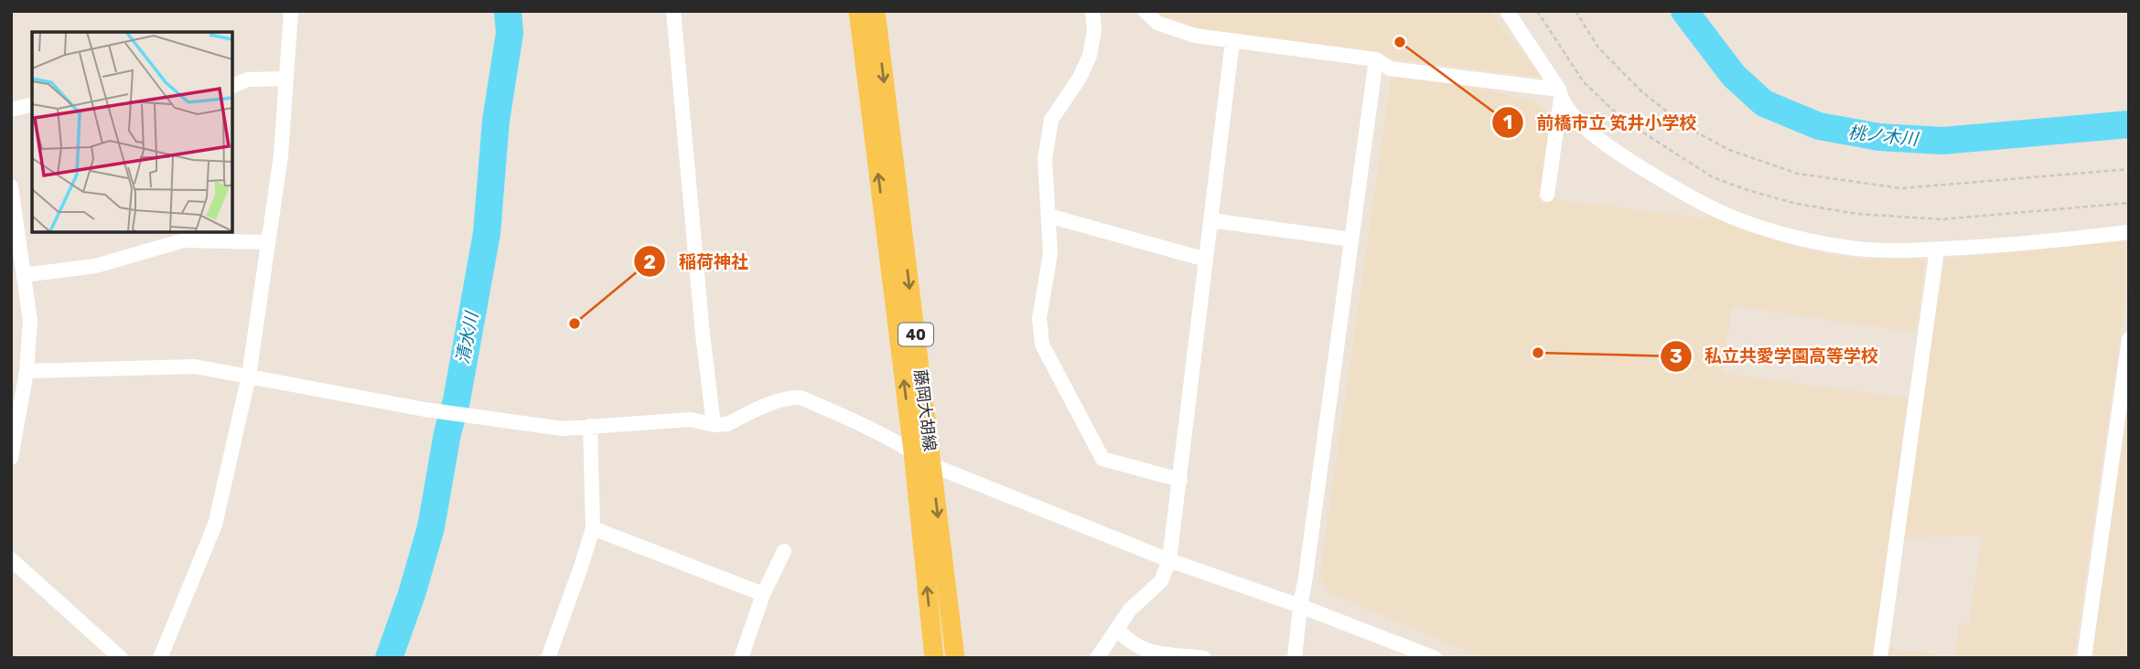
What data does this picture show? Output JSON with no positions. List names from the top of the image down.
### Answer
{
  "streets": {
    "main road": ["40", "藤岡大胡線"]
  },
  "water": ["桃ノ木川", "清水川"],
  "places": ["前橋市立 笂井小学校", "稲荷神社", "私立共愛学園高等学校"]
}
